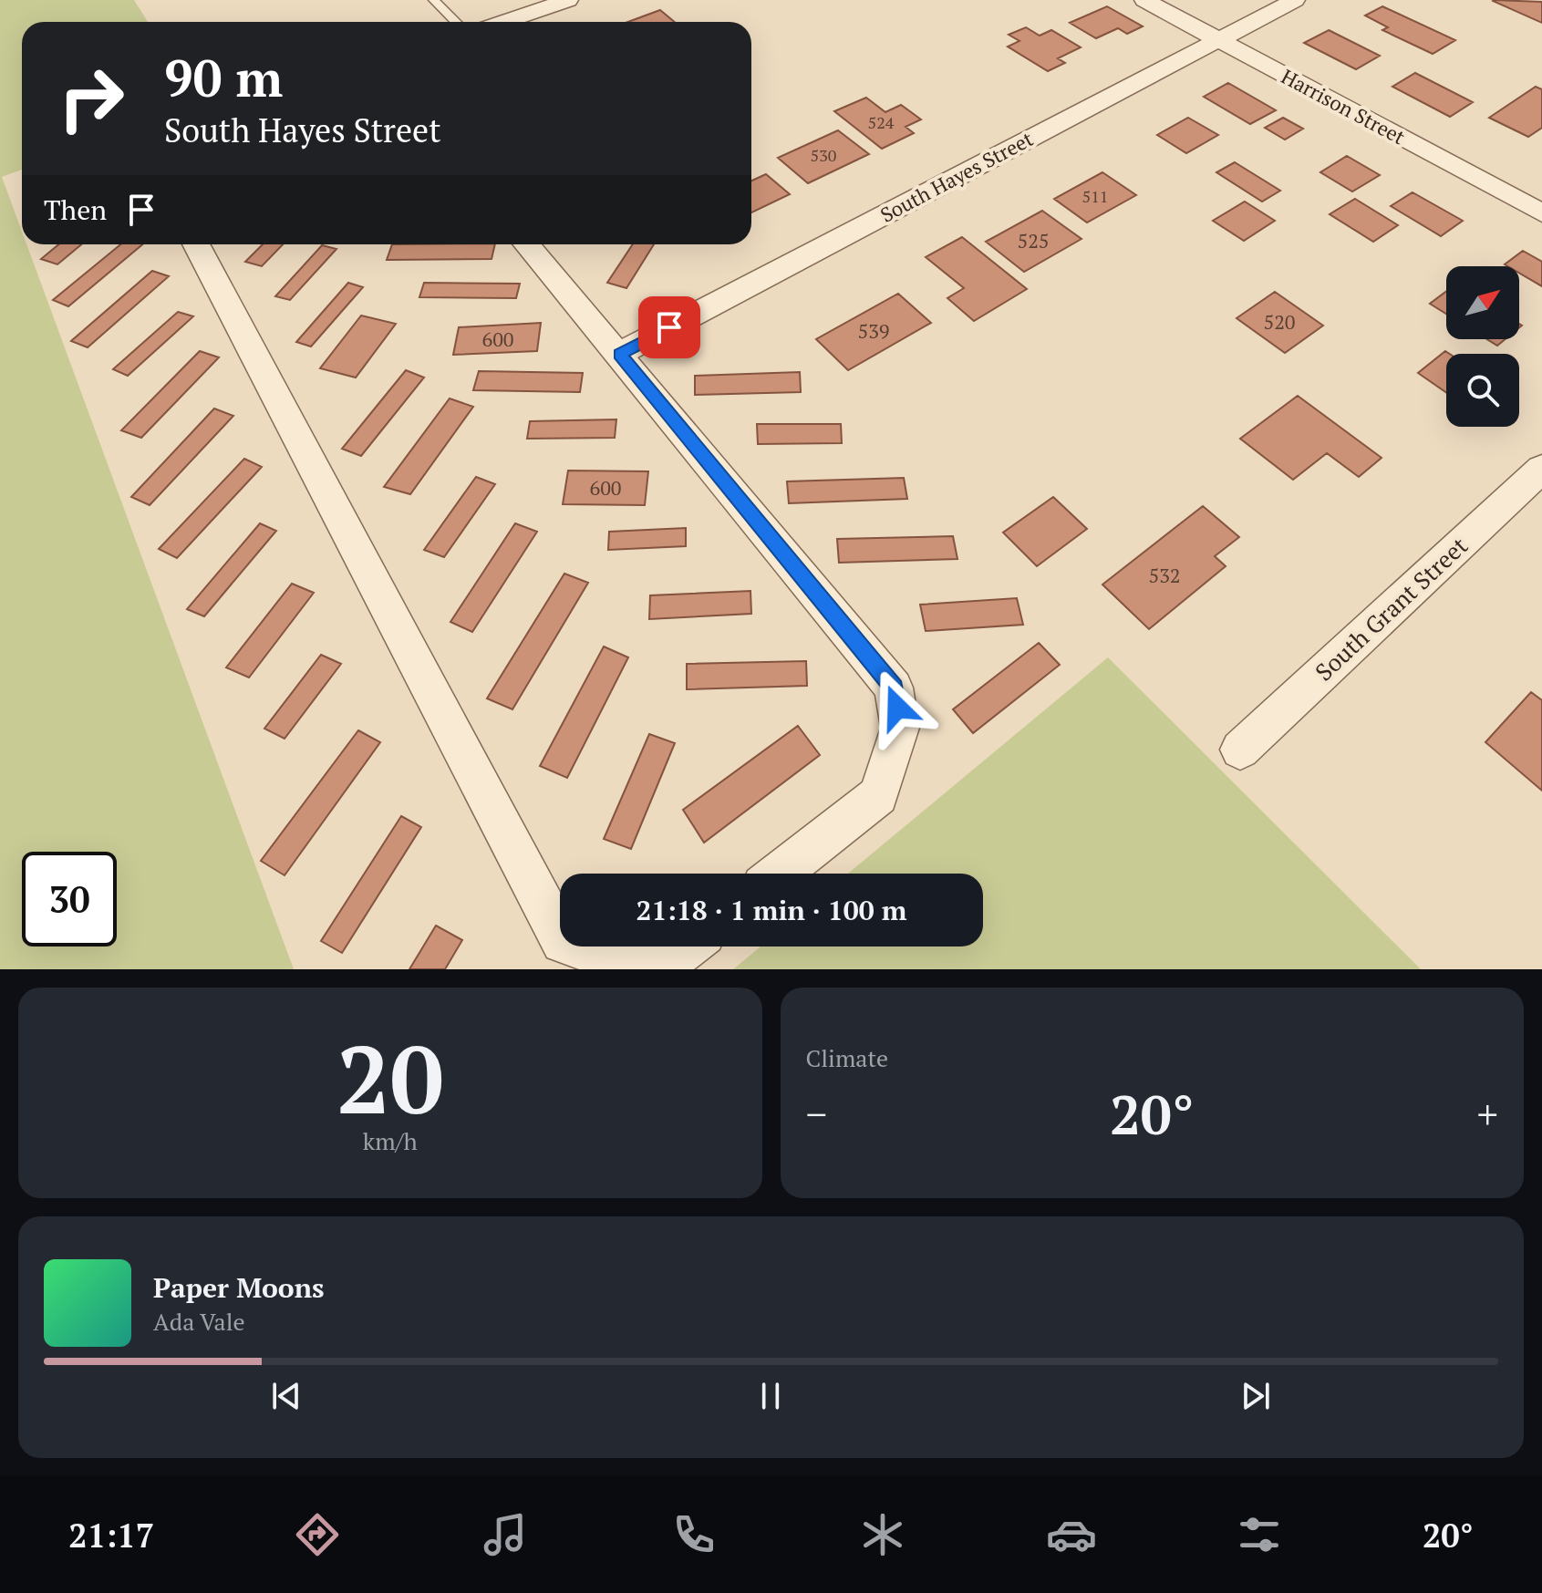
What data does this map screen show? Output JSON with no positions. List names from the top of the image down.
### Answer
{
  "streets": {
    "street": ["Harrison Street", "South Hayes Street", "South Grant Street"]
  },
  "crossings": [
    ["Harrison Street", "South Hayes Street"]
  ],
  "house_numbers": [
    "524",
    "530",
    "511",
    "525",
    "520",
    "539",
    "600",
    "600",
    "532"
  ],
  "north": "top right",
  "page": {
    "turn": ["90 m", "South Hayes Street"],
    "then": "Then",
    "limit": "30",
    "trip": "21:18 · 1 min · 100 m",
    "tile": [
      ["20", "km/h"],
      "Climate"
    ],
    "heat": ["−", "20°", "+"],
    "song": ["Paper Moons", "Ada Vale"],
    "tabs": ["21:17", "20°"]
  }
}
